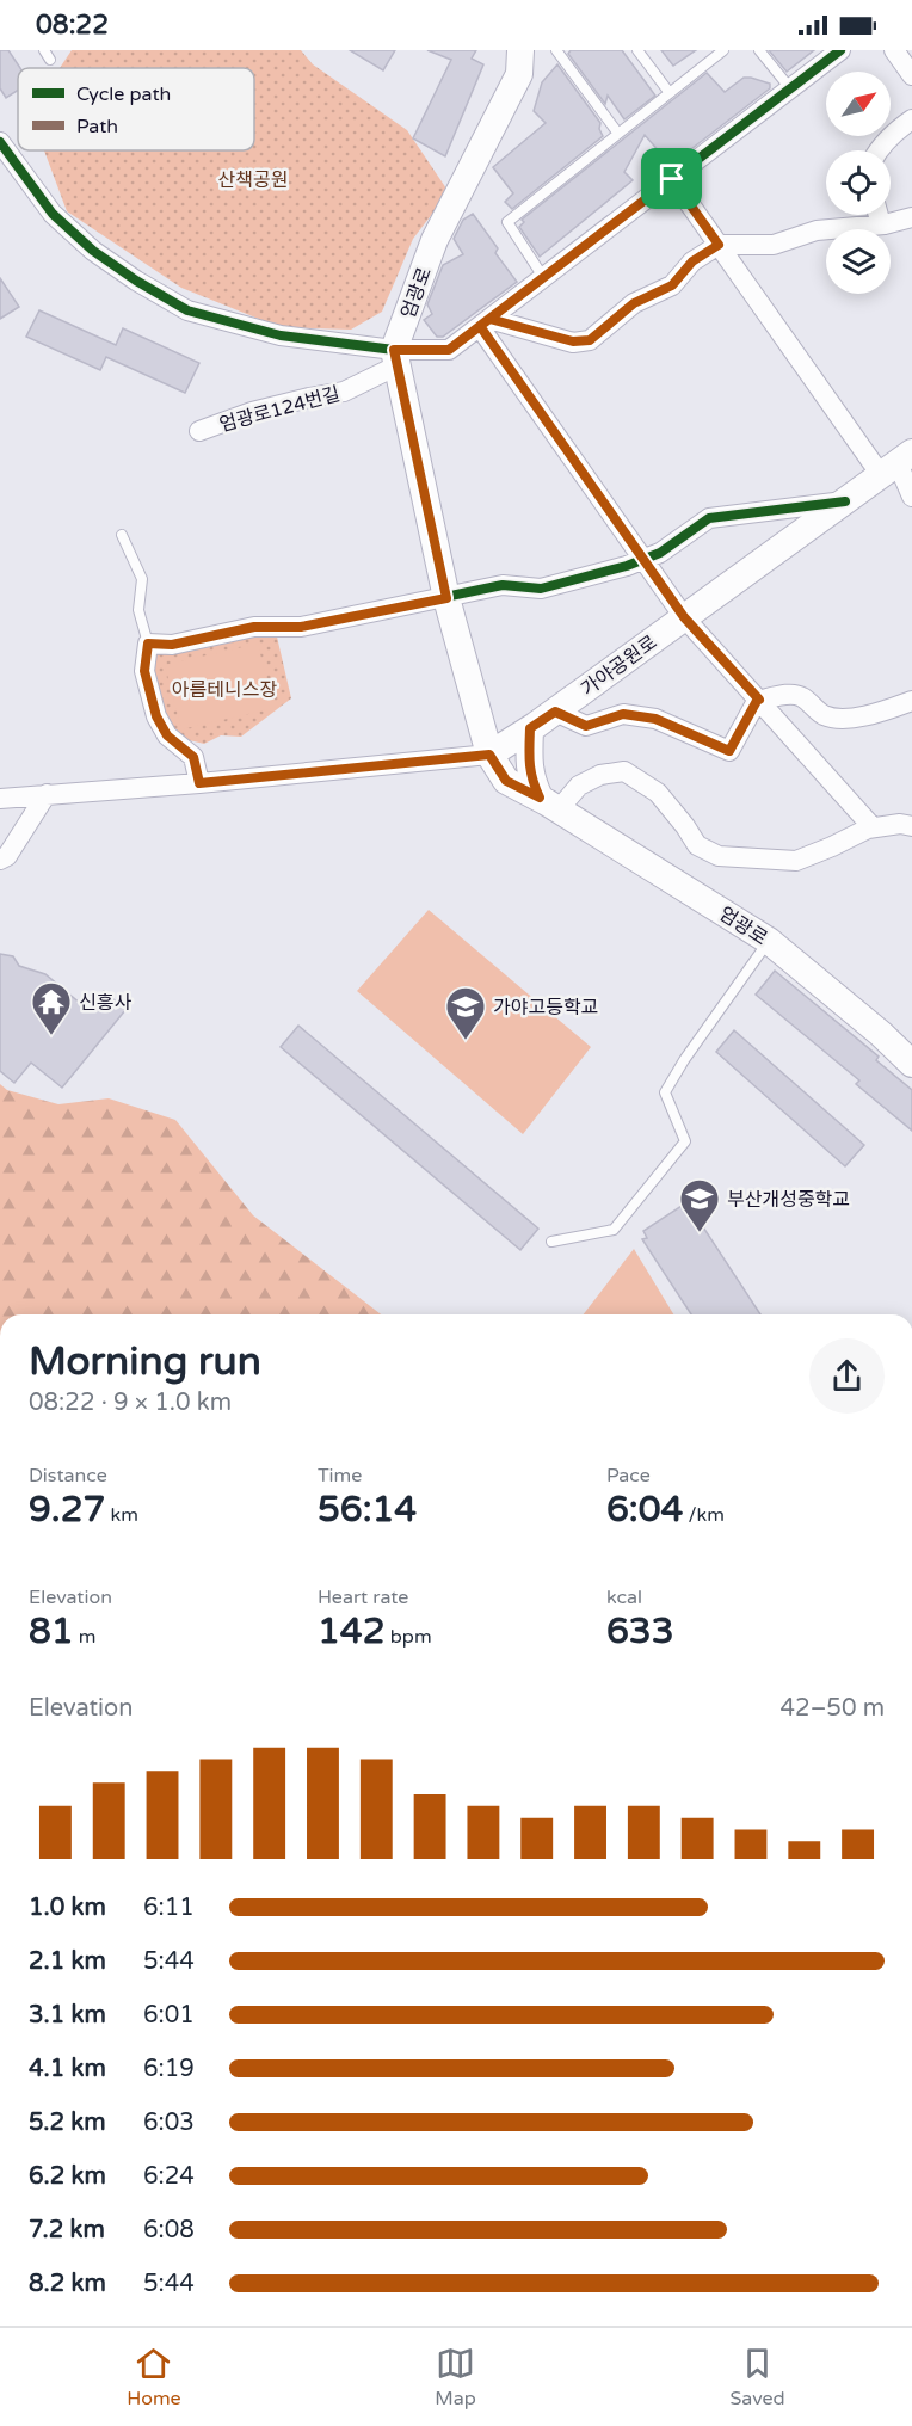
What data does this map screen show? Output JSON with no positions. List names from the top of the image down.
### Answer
{
  "streets": {
    "main road": ["엄광로", "가야공원로"],
    "street": ["엄광로124번길"]
  },
  "crossings": [
    ["엄광로", "엄광로124번길"],
    ["엄광로", "가야공원로"]
  ],
  "parks": ["산책공원", "아름테니스장"],
  "places": {
    "temple": ["신흥사"],
    "school or university": ["가야고등학교", "부산개성중학교"]
  },
  "legend": ["Cycle path", "Path"],
  "north": "top right",
  "page": {
    "status": "08:22",
    "heading": ["Morning run", "08:22 · 9 × 1.0 km"],
    "stats": [
      ["Distance", "9.27 km"],
      ["Time", "56:14"],
      ["Pace", "6:04 /km"],
      ["Elevation", "81 m"],
      ["Heart rate", "142 bpm"],
      ["kcal", "633"]
    ],
    "chart": ["Elevation", "42–50 m"],
    "list": [
      {
        "name": "1.0 km",
        "note": "6:11"
      },
      {
        "name": "2.1 km",
        "note": "5:44"
      },
      {
        "name": "3.1 km",
        "note": "6:01"
      },
      {
        "name": "4.1 km",
        "note": "6:19"
      },
      {
        "name": "5.2 km",
        "note": "6:03"
      },
      {
        "name": "6.2 km",
        "note": "6:24"
      },
      {
        "name": "7.2 km",
        "note": "6:08"
      },
      {
        "name": "8.2 km",
        "note": "5:44"
      }
    ],
    "tabs": ["Home", "Map", "Saved"]
  }
}
